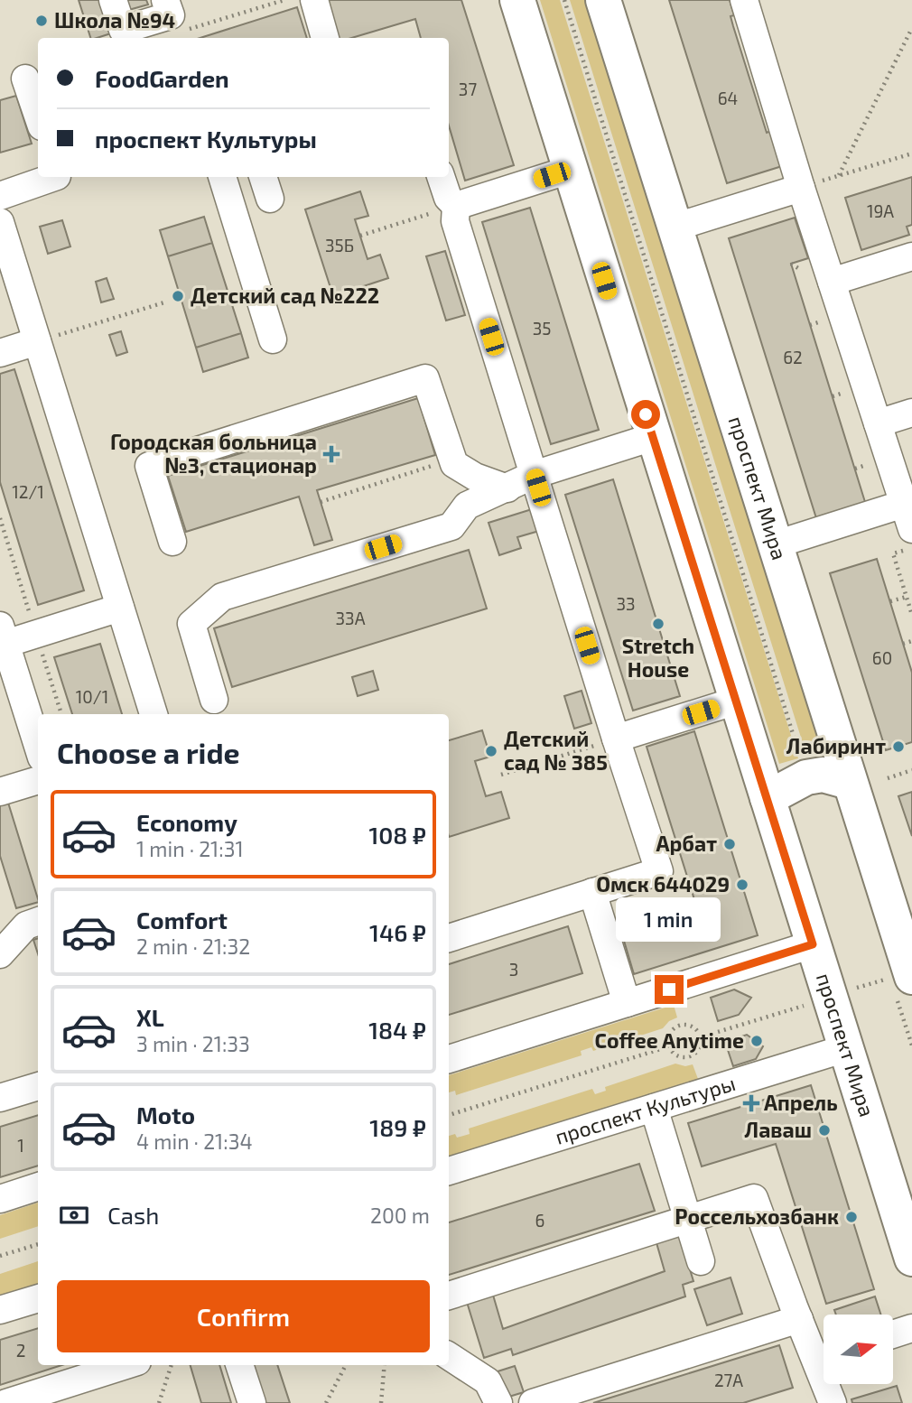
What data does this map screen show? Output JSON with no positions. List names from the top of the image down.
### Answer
{
  "streets": {
    "main road": ["проспект Мира"],
    "street": ["проспект Культуры"]
  },
  "crossings": [
    ["проспект Мира", "проспект Культуры"]
  ],
  "places": {
    "other": [
      "Школа №94",
      "Детский сад №222",
      "Stretch House",
      "Лабиринт",
      "Детский сад № 385",
      "Арбат",
      "Омск 644029",
      "Coffee Anytime",
      "Лаваш",
      "Россельхозбанк"
    ],
    "health": ["Городская больница №3, стационар", "Апрель"]
  },
  "house_numbers": [
    "37",
    "64",
    "19А",
    "35Б",
    "35",
    "62",
    "12/1",
    "33",
    "33А",
    "60",
    "10/1",
    "3",
    "1",
    "6",
    "2",
    "27А"
  ],
  "north": "right",
  "page": {
    "banner": ["FoodGarden", "проспект Культуры"],
    "heading": "Choose a ride",
    "list": [
      {
        "name": "Economy",
        "note": "1 min · 21:31",
        "value": "108 ₽"
      },
      {
        "name": "Comfort",
        "note": "2 min · 21:32",
        "value": "146 ₽"
      },
      {
        "name": "XL",
        "note": "3 min · 21:33",
        "value": "184 ₽"
      },
      {
        "name": "Moto",
        "note": "4 min · 21:34",
        "value": "189 ₽"
      }
    ],
    "bubble": "1 min",
    "pay": ["Cash", "200 m"],
    "buttons": "Confirm"
  }
}
